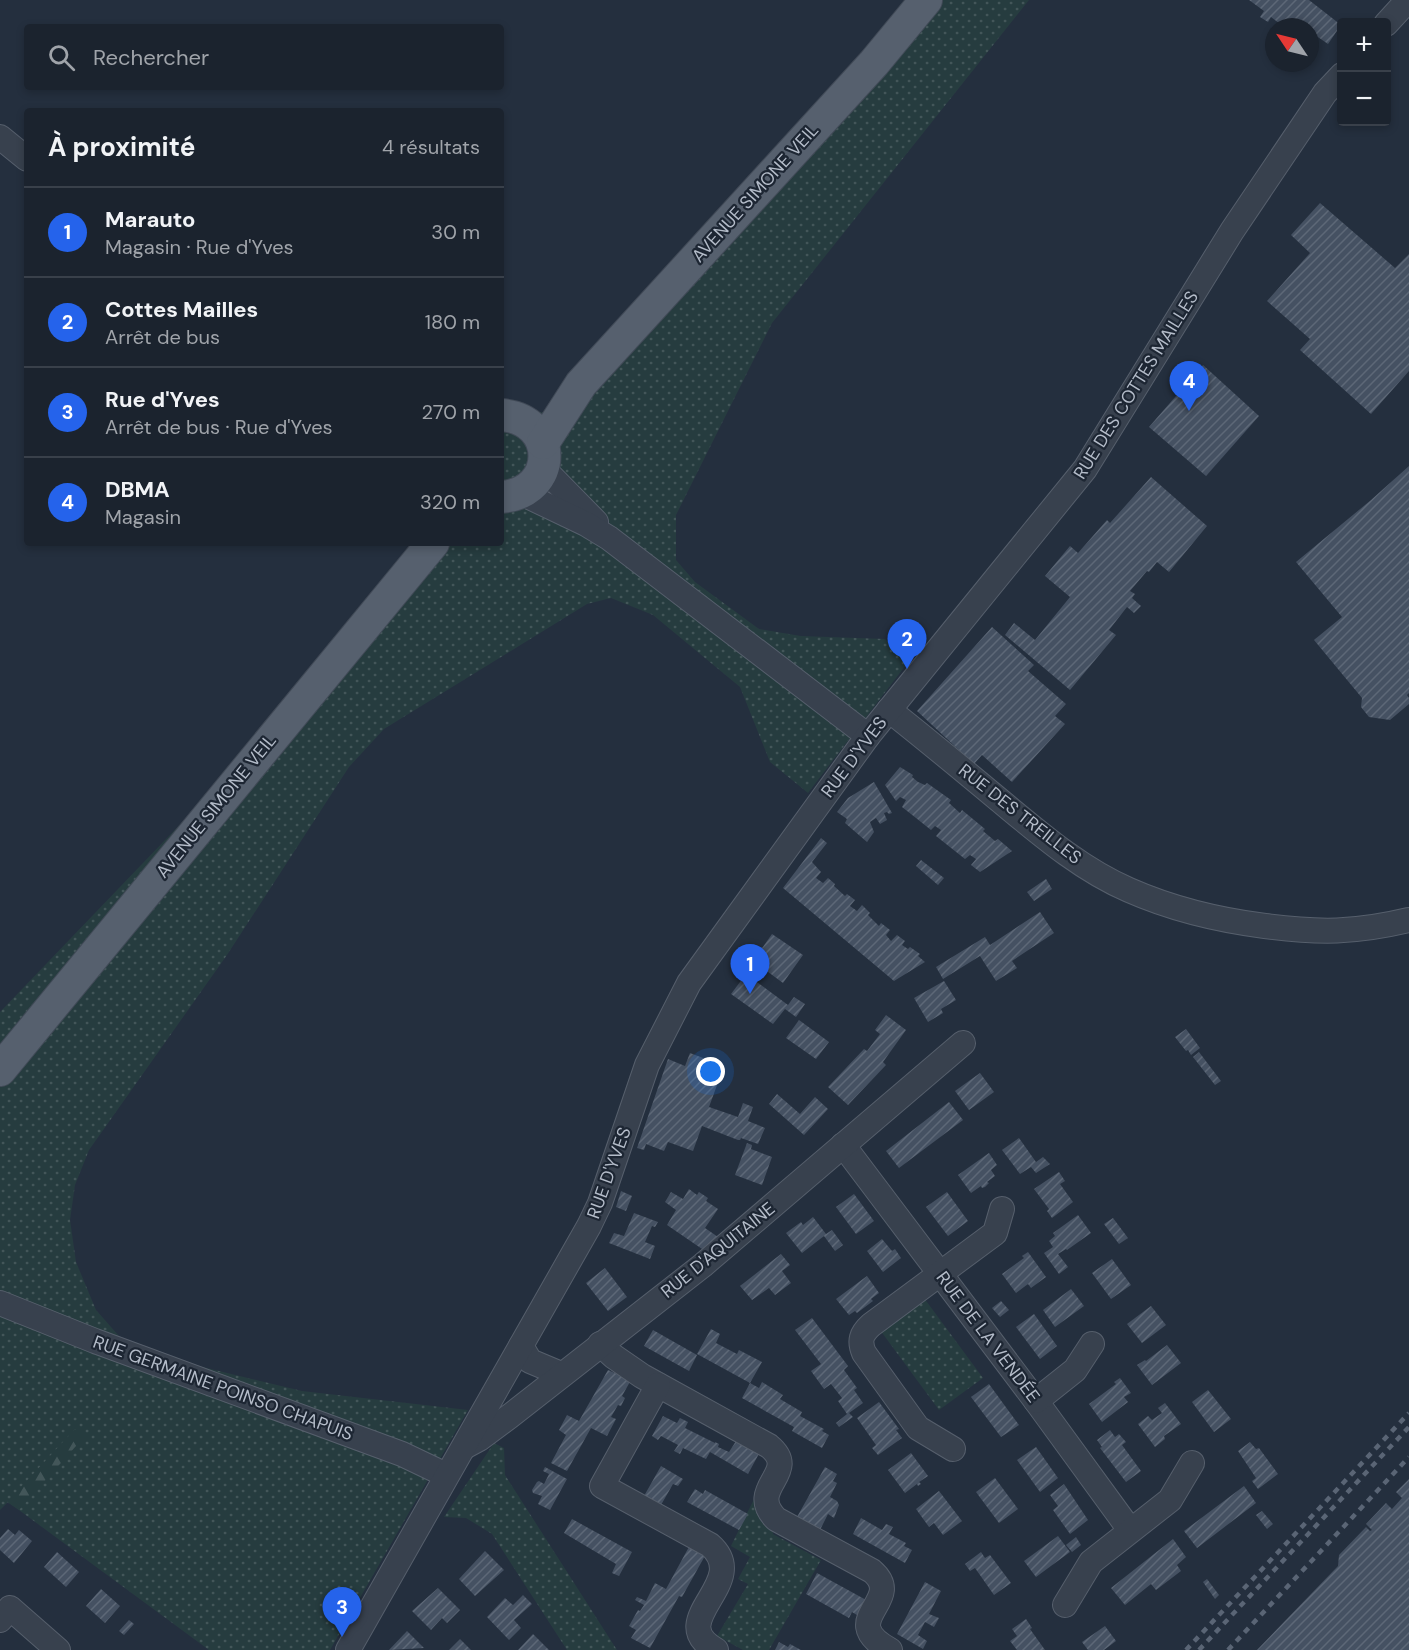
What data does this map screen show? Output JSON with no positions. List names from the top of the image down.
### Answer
{
  "streets": {
    "main road": ["AVENUE SIMONE VEIL"],
    "street": [
      "RUE DES COTTES MAILLES",
      "RUE D'YVES",
      "RUE DES TREILLES",
      "RUE D'AQUITAINE",
      "RUE DE LA VENDÉE",
      "RUE GERMAINE POINSO CHAPUIS"
    ]
  },
  "crossings": [
    ["RUE DES COTTES MAILLES", "RUE D'YVES"],
    ["RUE DES COTTES MAILLES", "RUE DES TREILLES"],
    ["RUE D'YVES", "RUE DES TREILLES"],
    ["RUE D'YVES", "RUE D'AQUITAINE"],
    ["RUE D'YVES", "RUE GERMAINE POINSO CHAPUIS"],
    ["RUE D'AQUITAINE", "RUE DE LA VENDÉE"]
  ],
  "north": "top left",
  "page": {
    "map_buttons": ["+", "−"],
    "search": "Rechercher",
    "heading": ["À proximité", "4 résultats"],
    "list": [
      {
        "mark": "1",
        "name": "Marauto",
        "note": "Magasin · Rue d'Yves",
        "value": "30 m"
      },
      {
        "mark": "2",
        "name": "Cottes Mailles",
        "note": "Arrêt de bus",
        "value": "180 m"
      },
      {
        "mark": "3",
        "name": "Rue d'Yves",
        "note": "Arrêt de bus · Rue d'Yves",
        "value": "270 m"
      },
      {
        "mark": "4",
        "name": "DBMA",
        "note": "Magasin",
        "value": "320 m"
      }
    ],
    "pins": [
      "4",
      "2",
      "1",
      "3"
    ]
  }
}
